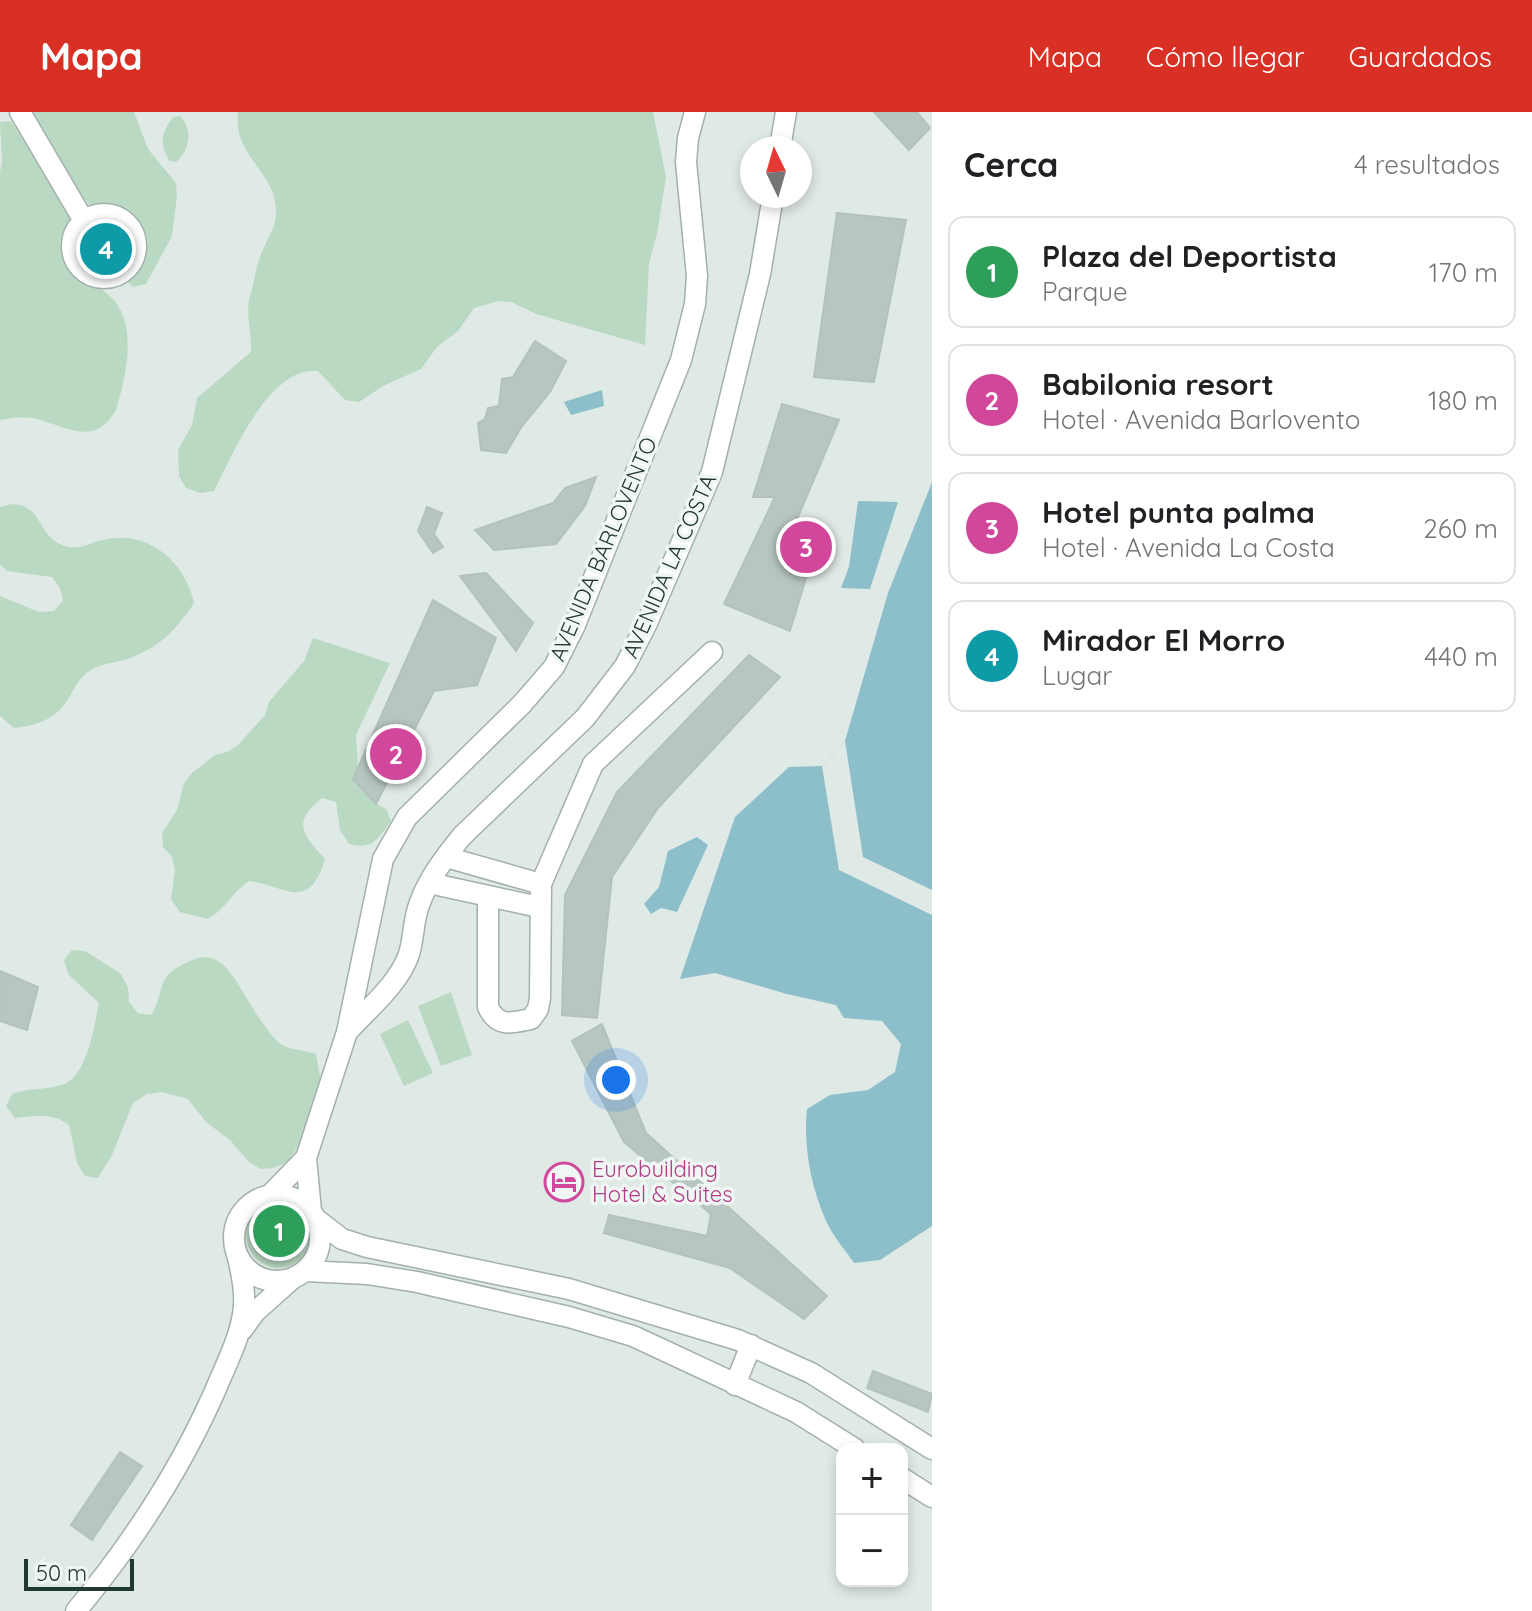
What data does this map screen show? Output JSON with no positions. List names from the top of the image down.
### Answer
{
  "streets": {
    "street": ["AVENIDA BARLOVENTO", "AVENIDA LA COSTA"]
  },
  "crossings": [
    ["AVENIDA BARLOVENTO", "AVENIDA LA COSTA"]
  ],
  "places": {
    "hotel": ["Eurobuilding Hotel & Suites"]
  },
  "scale_bar": "50 m",
  "north": "top",
  "page": {
    "header": "Mapa",
    "nav": ["Mapa", "Cómo llegar", "Guardados"],
    "heading": ["Cerca", "4 resultados"],
    "list": [
      {
        "mark": "1",
        "name": "Plaza del Deportista",
        "note": "Parque",
        "value": "170 m"
      },
      {
        "mark": "2",
        "name": "Babilonia resort",
        "note": "Hotel · Avenida Barlovento",
        "value": "180 m"
      },
      {
        "mark": "3",
        "name": "Hotel punta palma",
        "note": "Hotel · Avenida La Costa",
        "value": "260 m"
      },
      {
        "mark": "4",
        "name": "Mirador El Morro",
        "note": "Lugar",
        "value": "440 m"
      }
    ],
    "pins": [
      "4",
      "3",
      "2",
      "1"
    ],
    "map_buttons": ["+", "−"],
    "scale": "50 m"
  }
}
